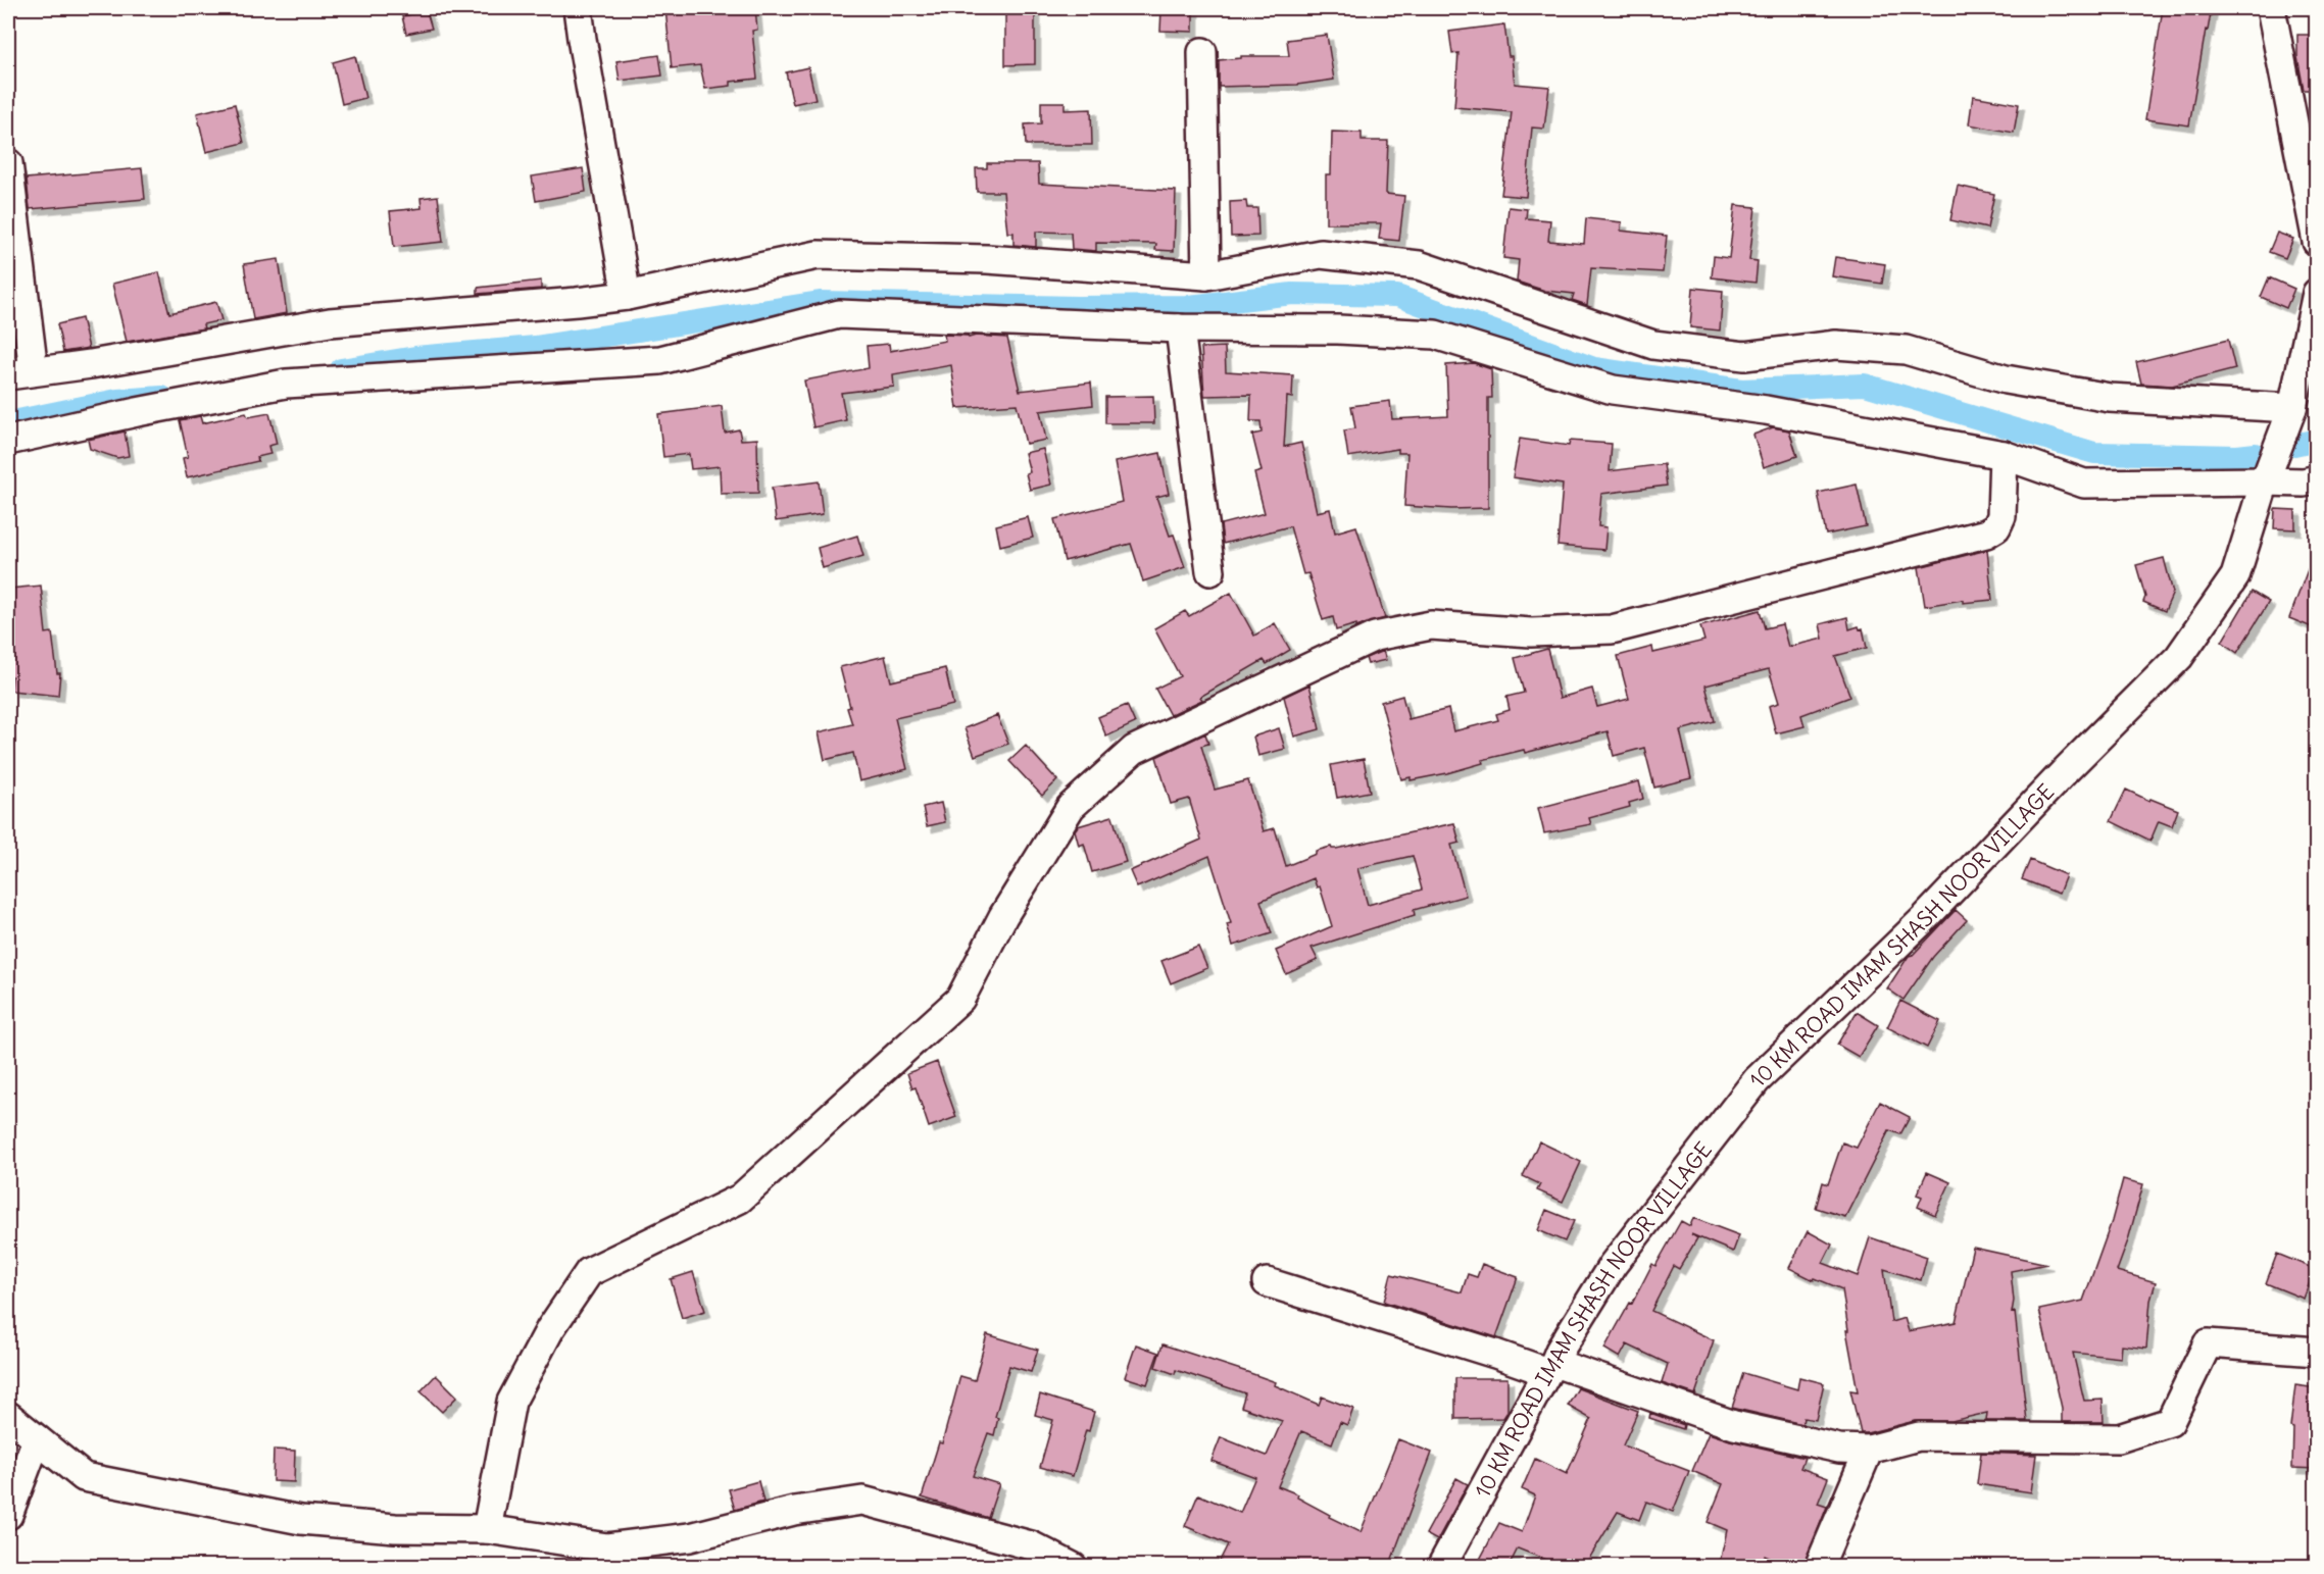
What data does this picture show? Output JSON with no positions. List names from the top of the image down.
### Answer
{
  "streets": {
    "street": ["10 KM ROAD IMAM SHASH NOOR VILLAGE"]
  }
}
